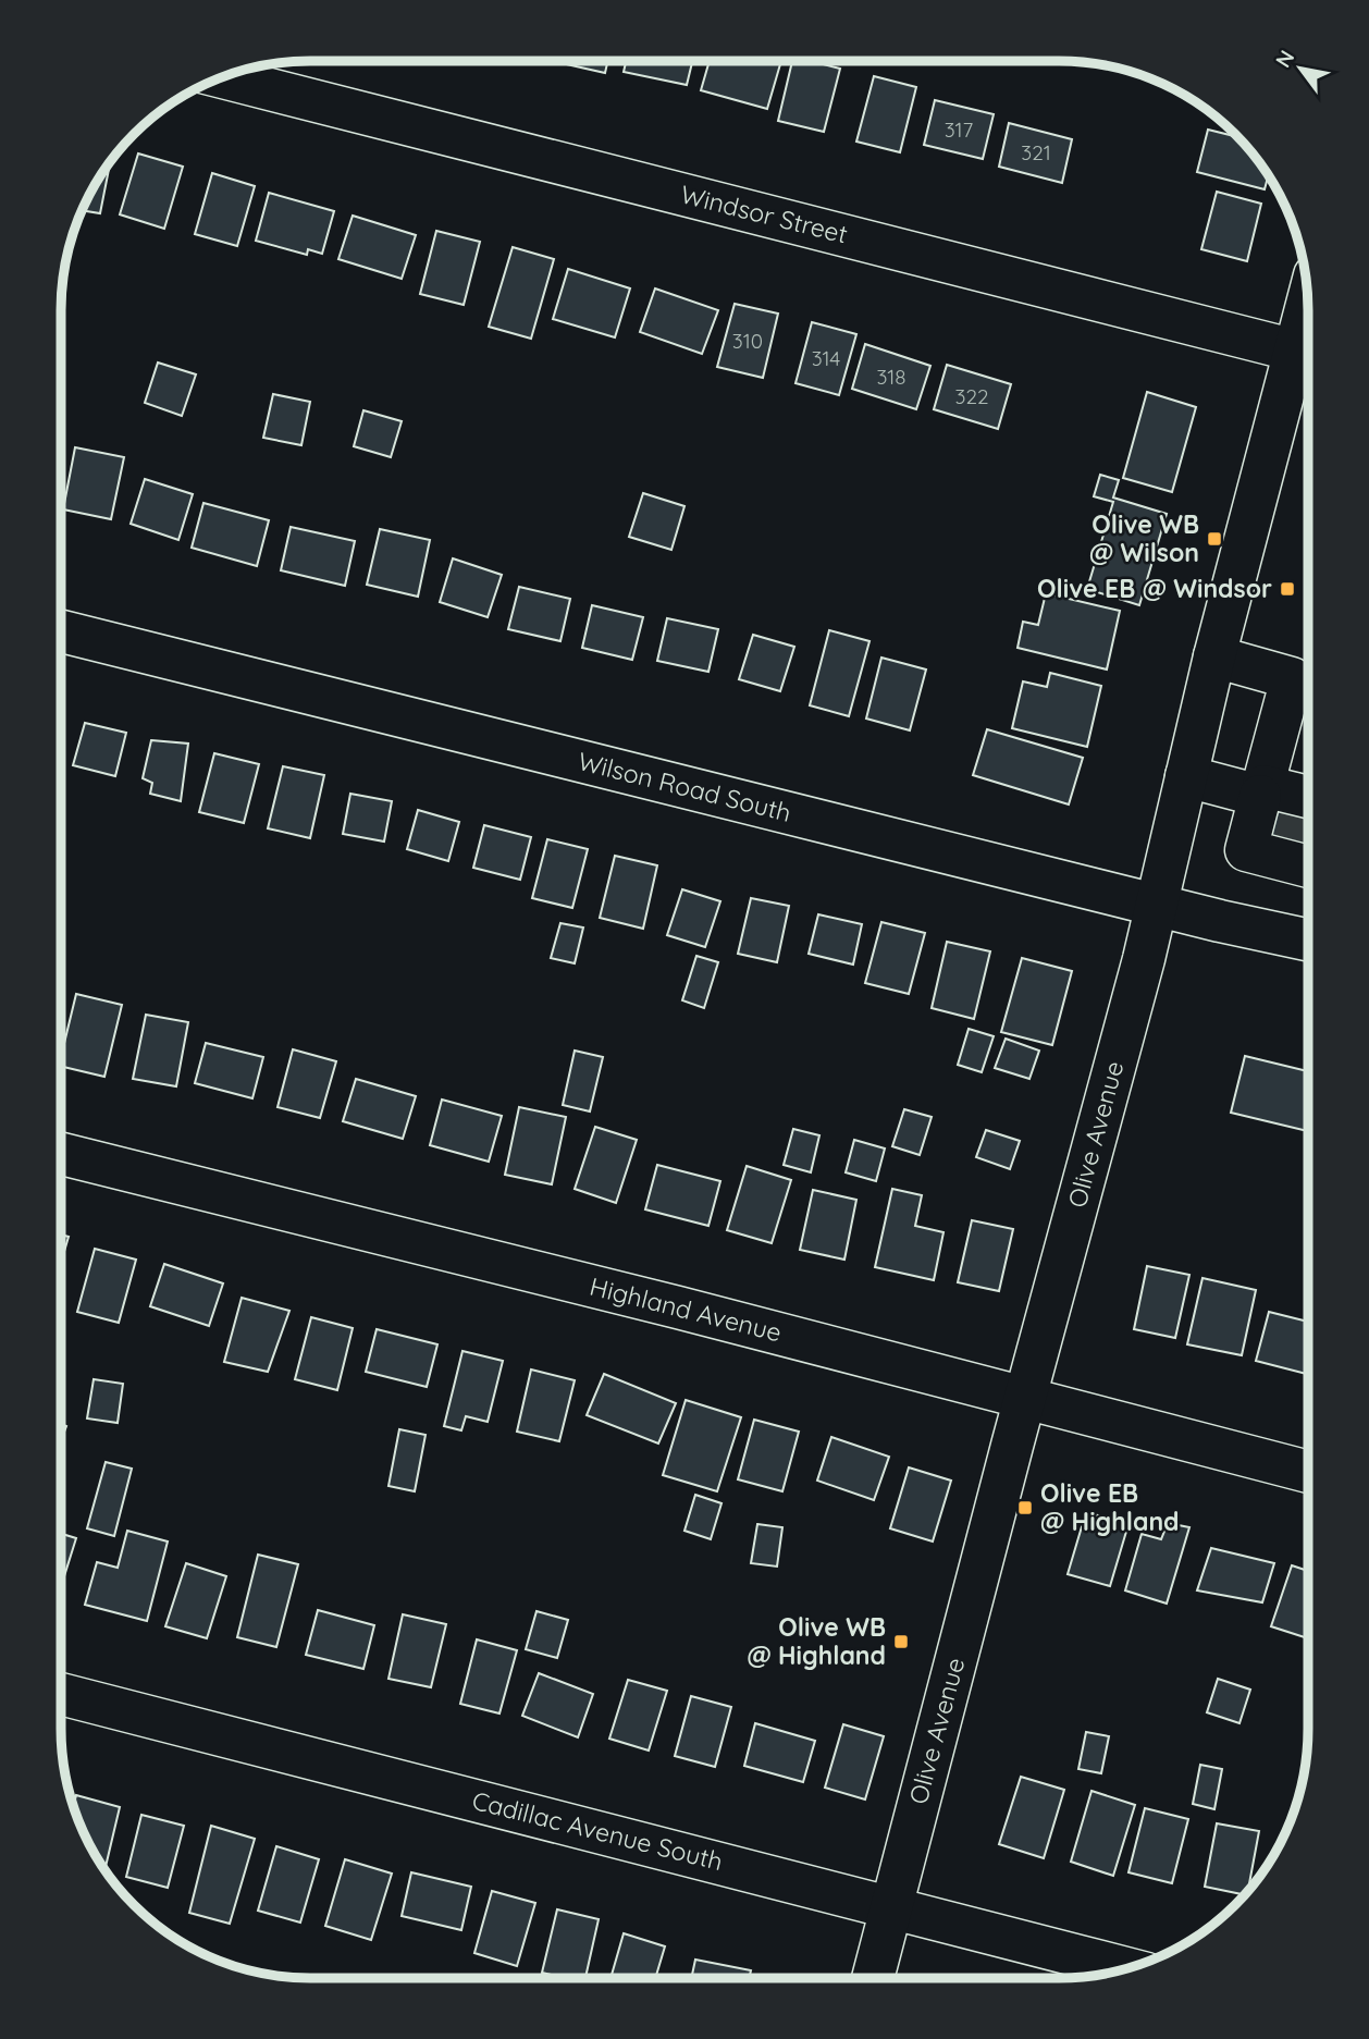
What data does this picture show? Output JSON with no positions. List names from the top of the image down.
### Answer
{
  "streets": {
    "street": [
      "Windsor Street",
      "Wilson Road South",
      "Olive Avenue",
      "Highland Avenue",
      "Cadillac Avenue South"
    ]
  },
  "crossings": [
    ["Windsor Street", "Olive Avenue"],
    ["Wilson Road South", "Olive Avenue"],
    ["Olive Avenue", "Highland Avenue"],
    ["Olive Avenue", "Cadillac Avenue South"]
  ],
  "places": {
    "transit": [
      "Olive WB @ Wilson",
      "Olive EB @ Windsor",
      "Olive EB @ Highland",
      "Olive WB @ Highland"
    ]
  },
  "house_numbers": [
    "317",
    "321",
    "310",
    "314",
    "318",
    "322"
  ],
  "north": "top left"
}
